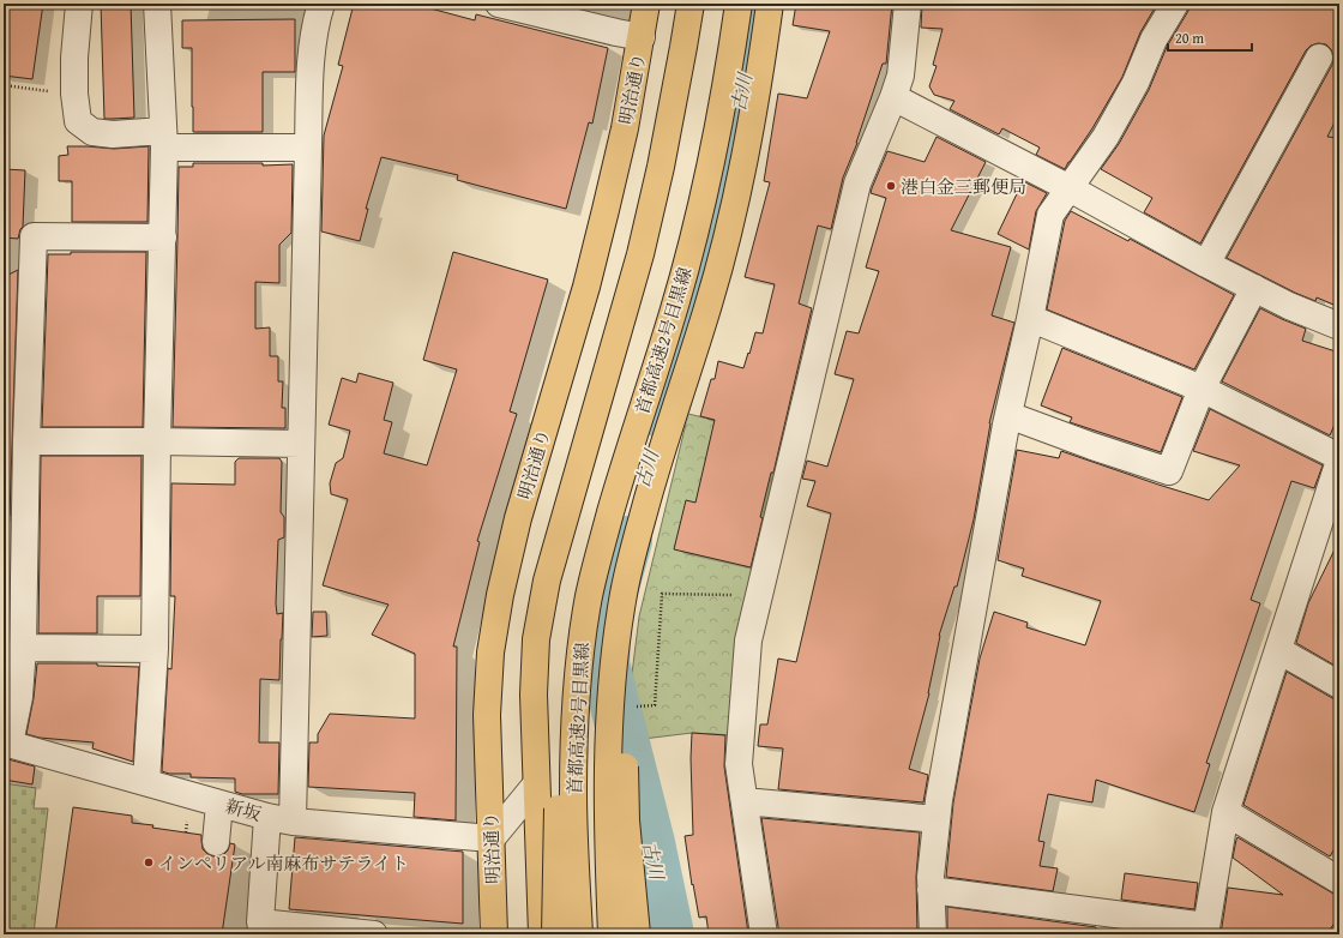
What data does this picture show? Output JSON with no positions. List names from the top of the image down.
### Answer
{
  "streets": {
    "main road": ["明治通り", "首都高速2号目黒線"],
    "street": ["新坂"]
  },
  "crossings": [
    ["明治通り", "新坂"]
  ],
  "water": ["古川"],
  "places": ["港白金三郵便局", "インペリアル南麻布サテライト"],
  "scale_bar": "20 m"
}
